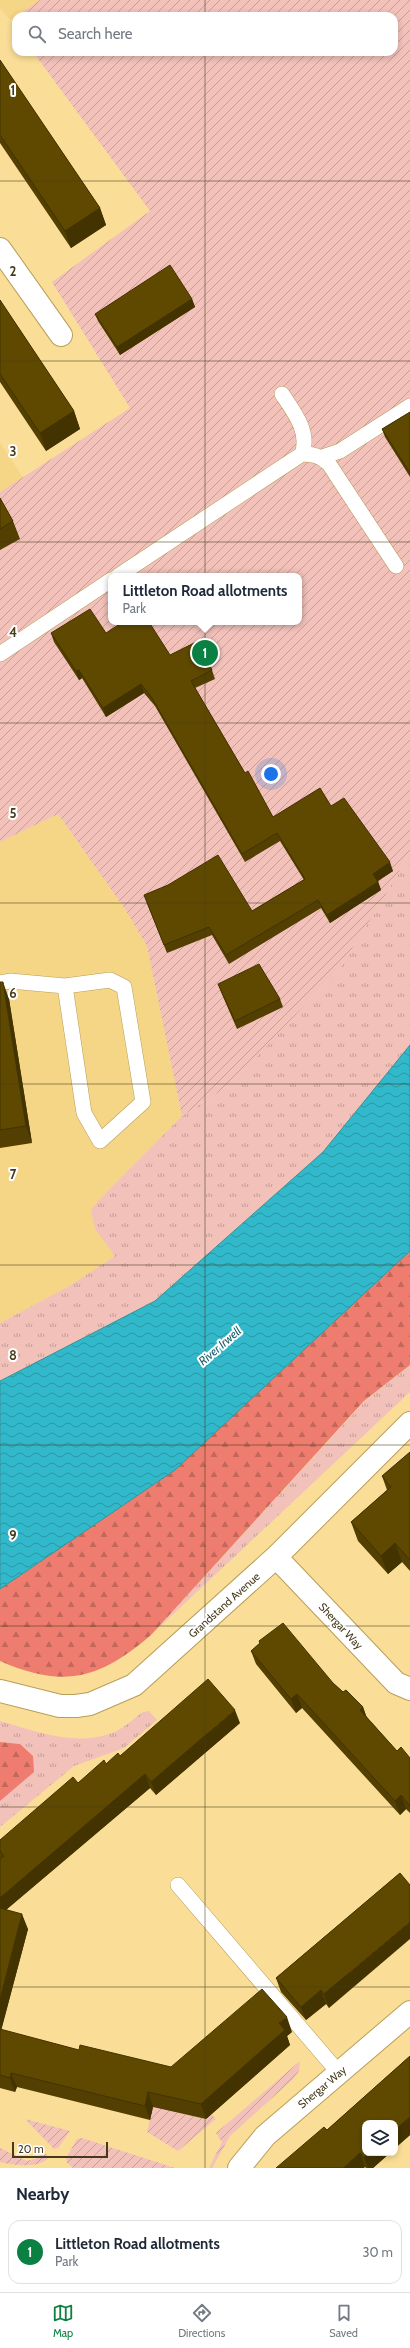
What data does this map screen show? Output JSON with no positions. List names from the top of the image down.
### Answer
{
  "streets": {
    "street": ["Grandstand Avenue", "Shergar Way"]
  },
  "crossings": [
    ["Grandstand Avenue", "Shergar Way"]
  ],
  "water": ["River Irwell"],
  "scale_bar": "20 m",
  "page": {
    "search": "Search here",
    "popup": ["Littleton Road allotments", "Park"],
    "pins": "1",
    "scale": "20 m",
    "heading": "Nearby",
    "list": [
      {
        "mark": "1",
        "name": "Littleton Road allotments",
        "note": "Park",
        "value": "30 m"
      }
    ],
    "nav": ["Map", "Directions", "Saved"]
  },
  "grid": {
    "rows": [
      "1",
      "2",
      "3",
      "4",
      "5",
      "6",
      "7",
      "8",
      "9"
    ]
  }
}
